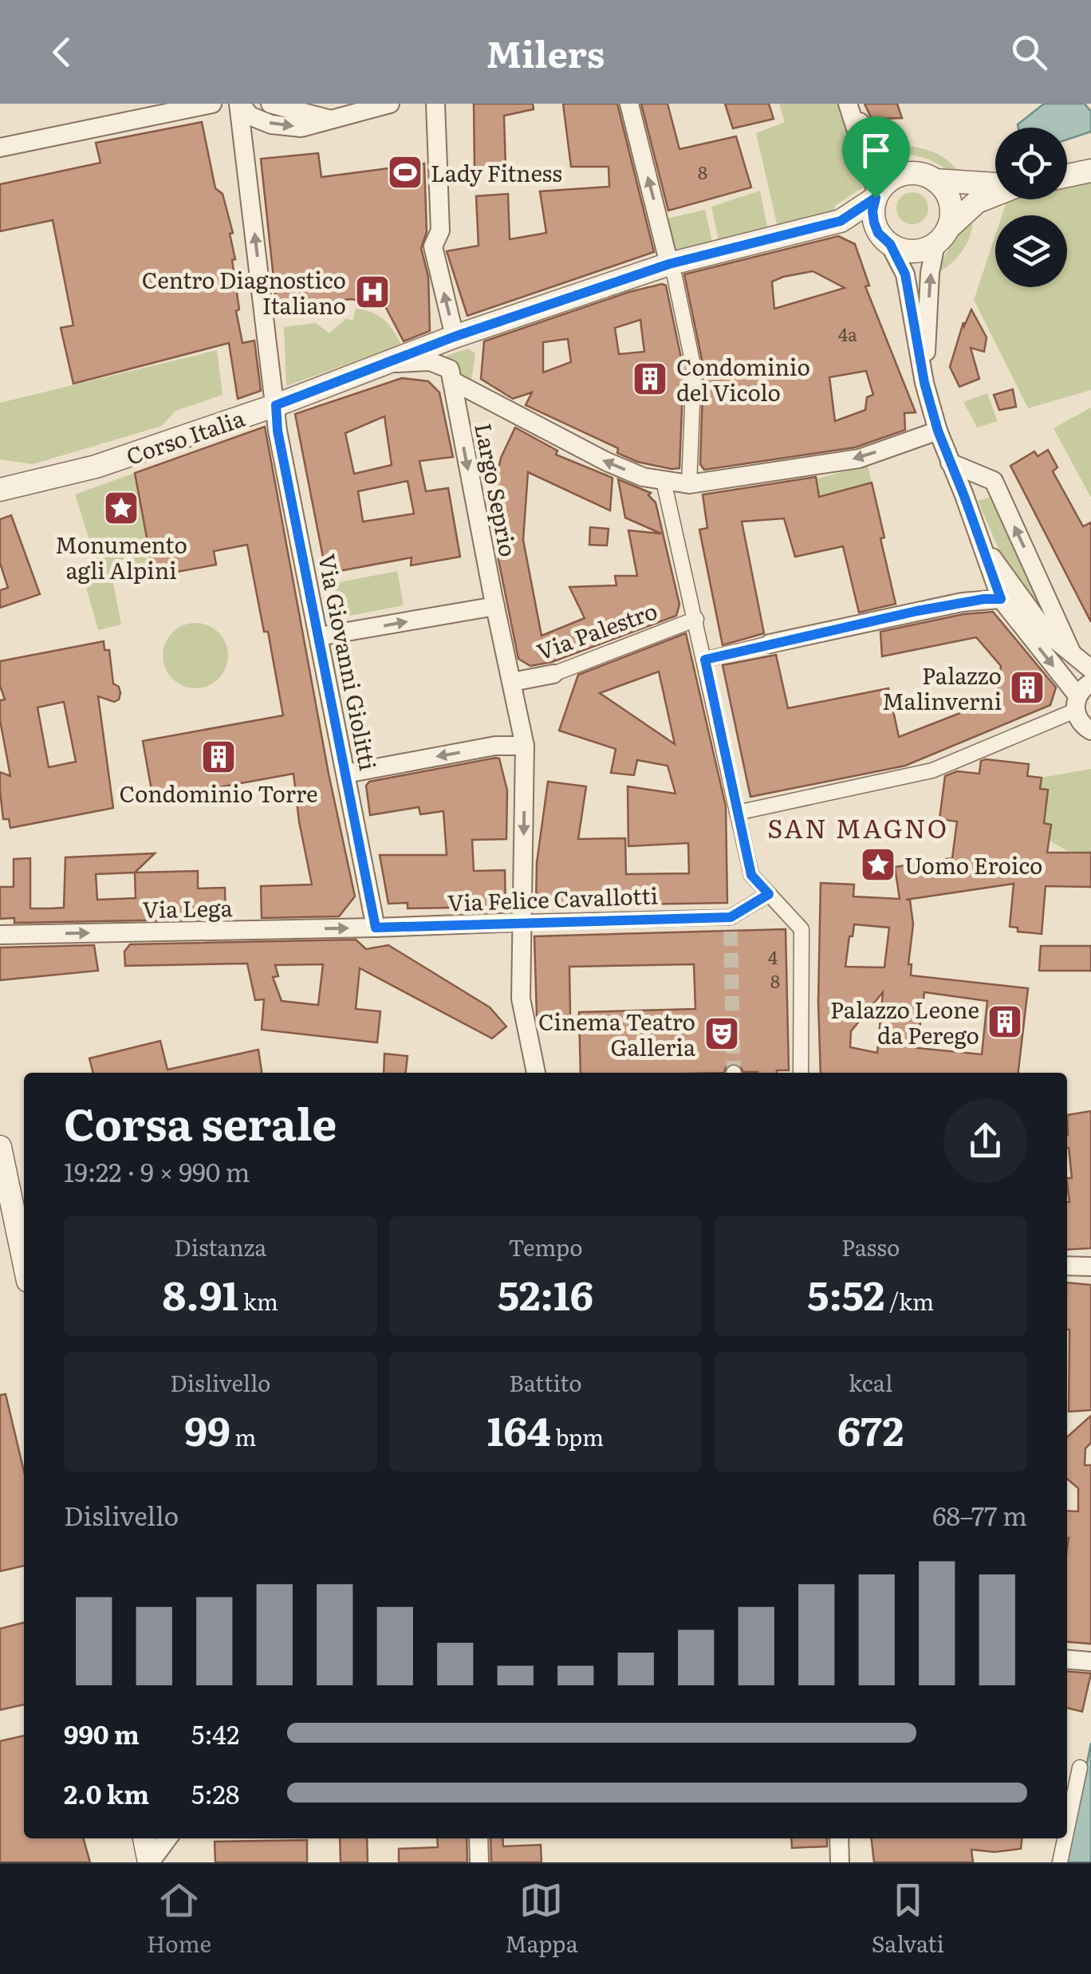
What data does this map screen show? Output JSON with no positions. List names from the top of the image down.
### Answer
{
  "streets": {
    "street": [
      "Corso Italia",
      "Largo Seprio",
      "Via Palestro",
      "Via Giovanni Giolitti",
      "Via Felice Cavallotti",
      "Via Lega"
    ]
  },
  "crossings": [
    ["Corso Italia", "Via Giovanni Giolitti"],
    ["Largo Seprio", "Via Palestro"],
    ["Via Giovanni Giolitti", "Via Felice Cavallotti"],
    ["Via Giovanni Giolitti", "Via Lega"],
    ["Via Felice Cavallotti", "Via Lega"]
  ],
  "one_way": ["Largo Seprio", "Via Giovanni Giolitti", "Via Lega"],
  "districts": ["SAN MAGNO"],
  "places": {
    "sports": ["Lady Fitness"],
    "hospital": ["Centro Diagnostico Italiano"],
    "building": [
      "Condominio del Vicolo",
      "Palazzo Malinverni",
      "Condominio Torre",
      "Palazzo Leone da Perego"
    ],
    "place": ["Monumento agli Alpini", "Uomo Eroico"],
    "theatre": ["Cinema Teatro Galleria"]
  },
  "house_numbers": [
    "8",
    "4a",
    "4",
    "8"
  ],
  "page": {
    "header": "Milers",
    "heading": ["Corsa serale", "19:22 · 9 × 990 m"],
    "stats": [
      ["Distanza", "8.91 km"],
      ["Tempo", "52:16"],
      ["Passo", "5:52 /km"],
      ["Dislivello", "99 m"],
      ["Battito", "164 bpm"],
      ["kcal", "672"]
    ],
    "chart": ["Dislivello", "68–77 m"],
    "list": [
      {
        "name": "990 m",
        "note": "5:42"
      },
      {
        "name": "2.0 km",
        "note": "5:28"
      }
    ],
    "tabs": ["Home", "Mappa", "Salvati"]
  }
}
